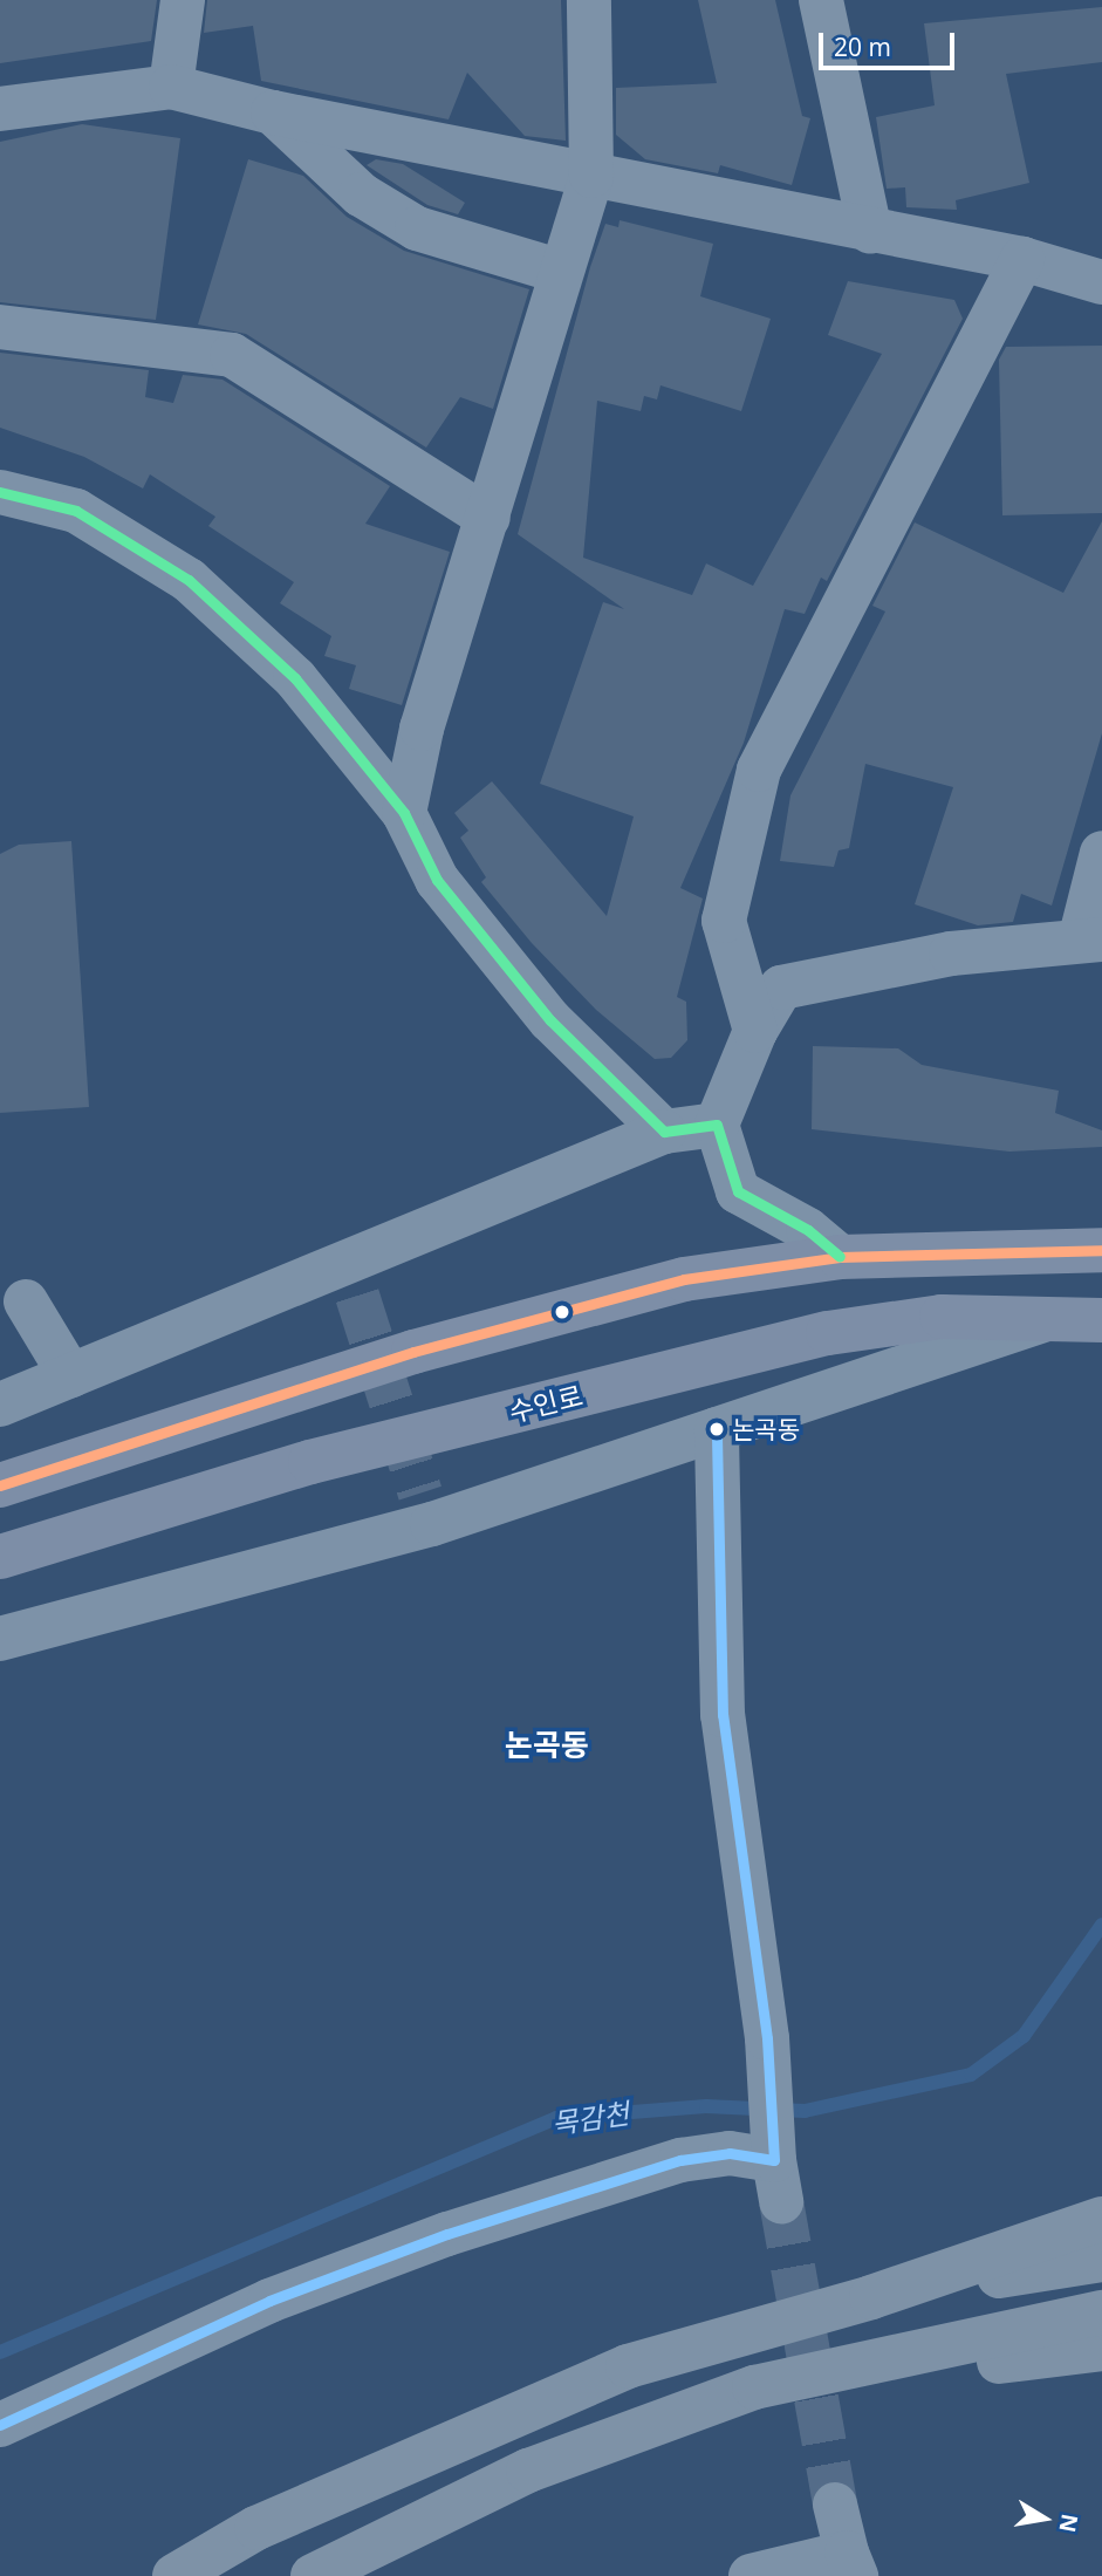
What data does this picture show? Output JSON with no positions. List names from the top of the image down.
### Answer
{
  "streets": {
    "main road": ["수인로"]
  },
  "districts": ["논곡동"],
  "water": ["목감천"],
  "places": ["논곡동"],
  "scale_bar": "20 m",
  "north": "right"
}
